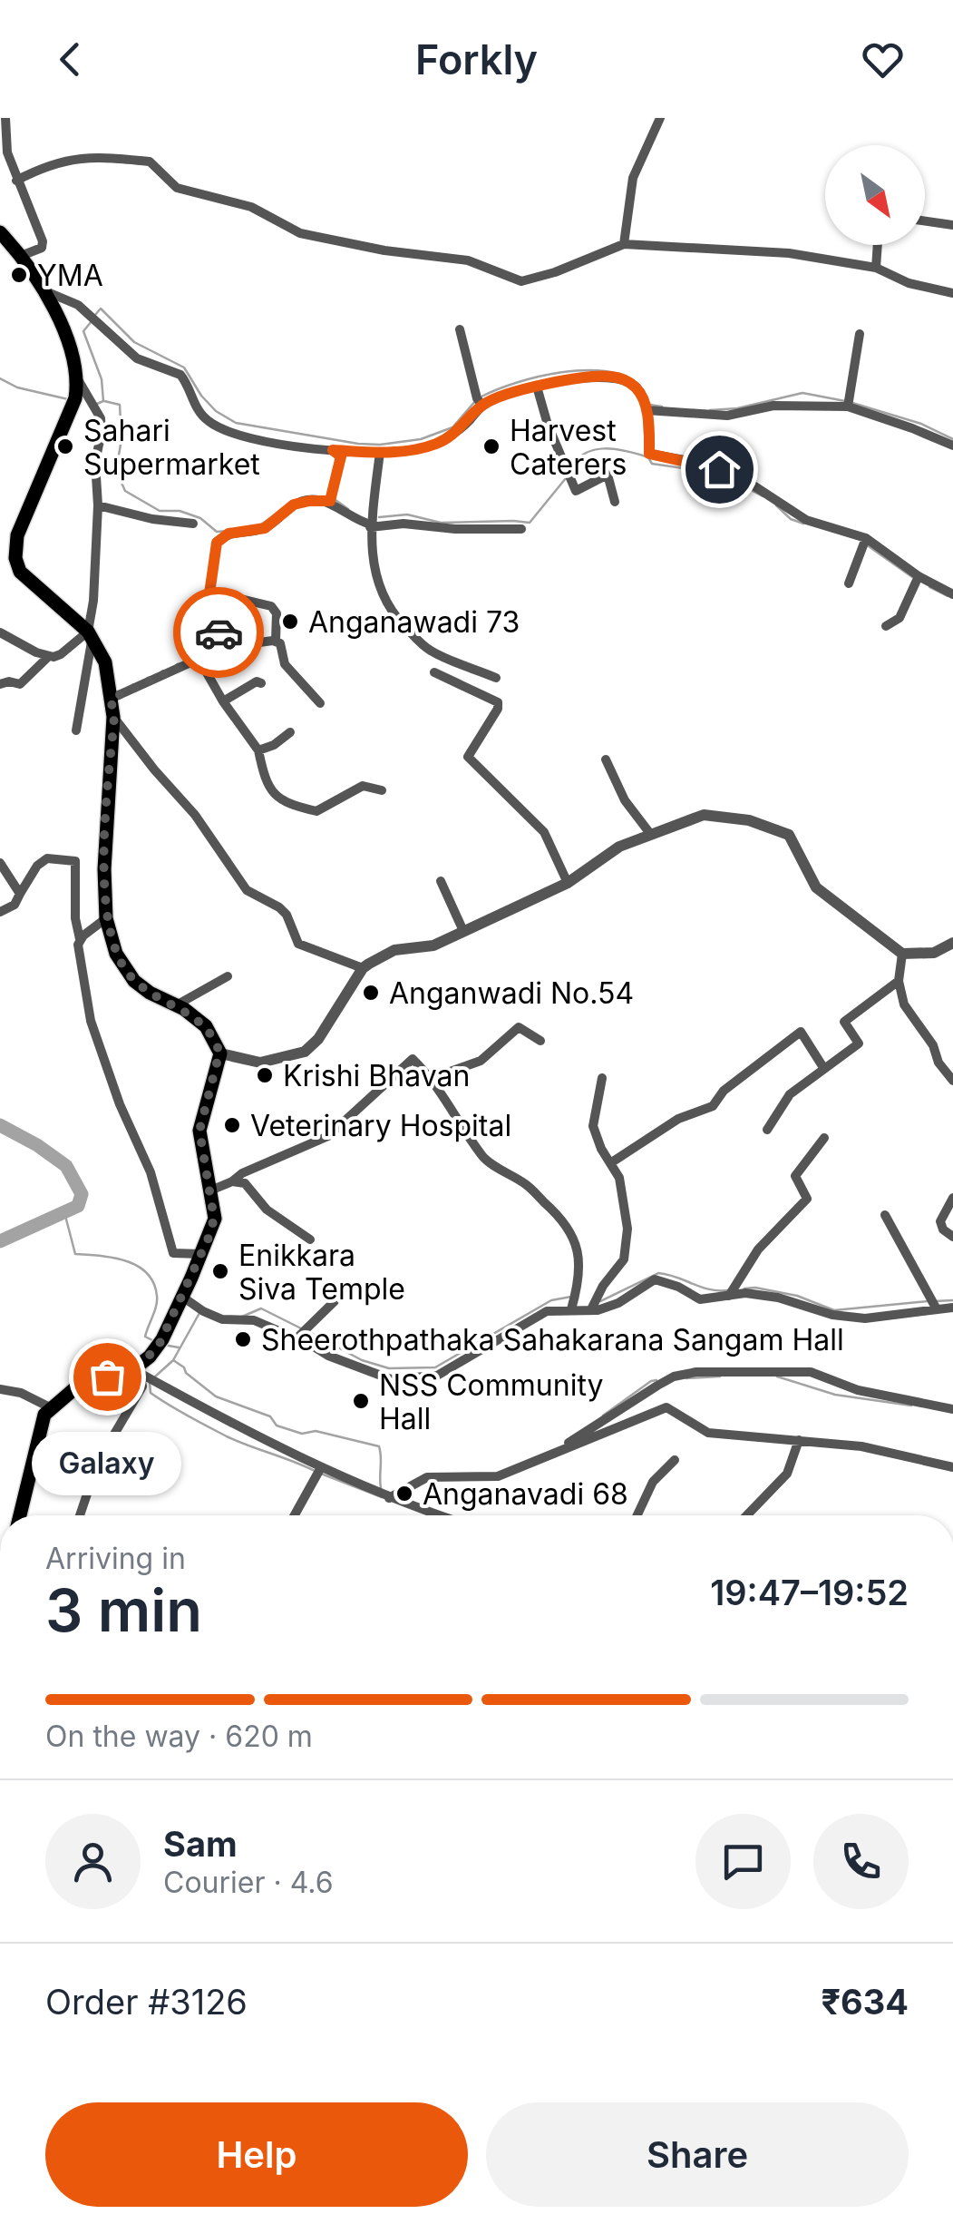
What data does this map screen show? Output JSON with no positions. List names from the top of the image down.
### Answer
{
  "places": [
    "YMA",
    "Sahari Supermarket",
    "Harvest Caterers",
    "Anganawadi 73",
    "Anganwadi No.54",
    "Krishi Bhavan",
    "Veterinary Hospital",
    "Enikkara Siva Temple",
    "Sheerothpathaka Sahakarana Sangam Hall",
    "Galaxy",
    "NSS Community Hall",
    "Anganavadi 68"
  ],
  "north": "bottom right",
  "page": {
    "header": "Forkly",
    "bubble": "Galaxy",
    "heading": ["3 min", "Arriving in", "19:47–19:52"],
    "panel": [
      "Sam",
      "Courier · 4.6",
      "Order #3126",
      "₹634"
    ],
    "bar": "On the way · 620 m",
    "buttons": ["Help", "Share"]
  }
}
